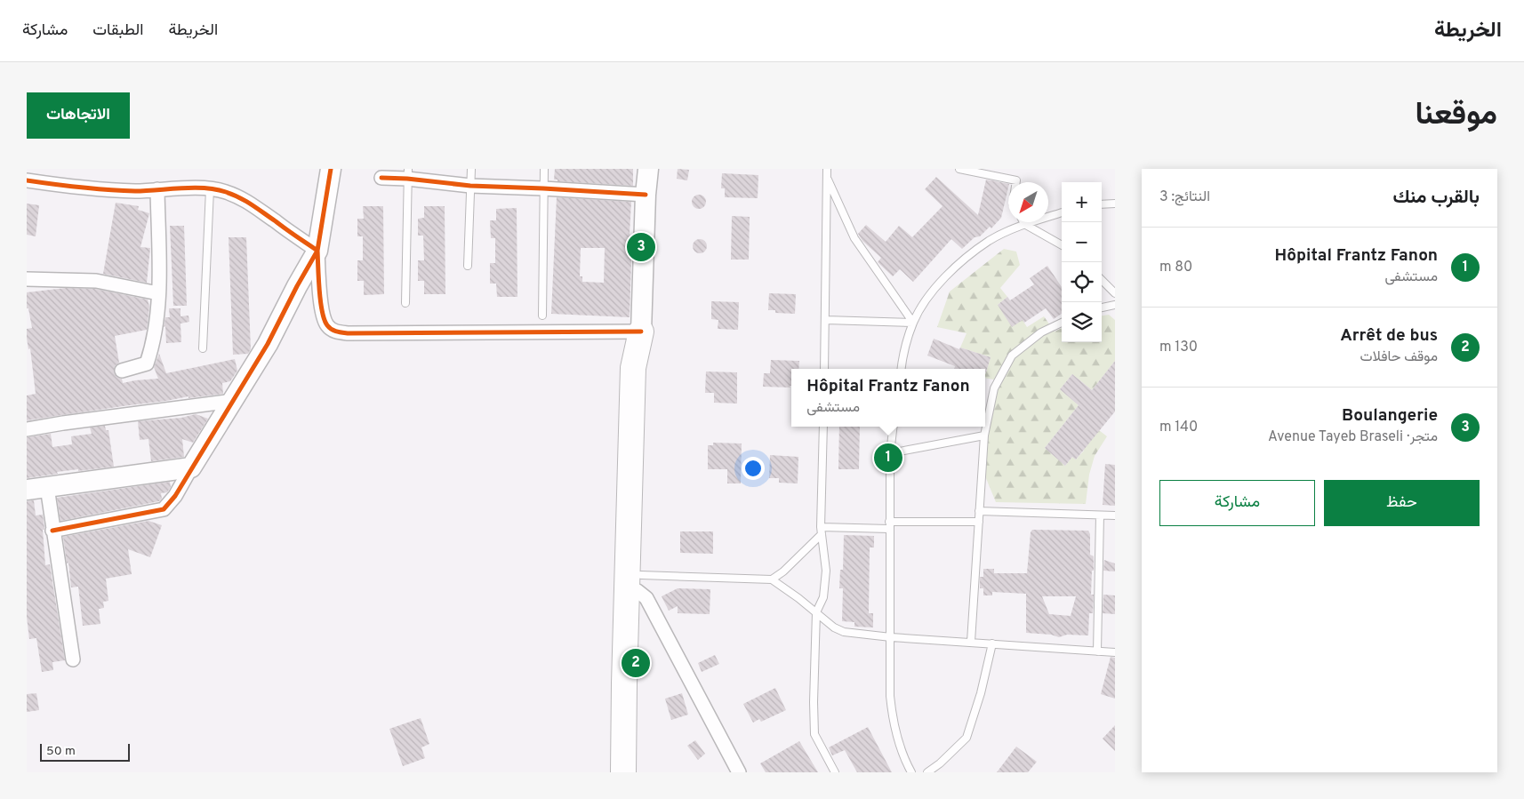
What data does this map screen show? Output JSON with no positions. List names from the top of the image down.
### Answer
{
  "scale_bar": "50 m",
  "north": "bottom left",
  "page": {
    "header": "الخريطة",
    "nav": ["الخريطة", "الطبقات", "مشاركة"],
    "title": "موقعنا",
    "buttons": [
      "الاتجاهات",
      ["حفظ", "مشاركة"]
    ],
    "heading": ["بالقرب منك", "النتائج: 3"],
    "map_buttons": ["+", "−"],
    "list": [
      {
        "mark": "1",
        "name": "Hôpital Frantz Fanon",
        "note": "مستشفى",
        "value": "80 m"
      },
      {
        "mark": "2",
        "name": "Arrêt de bus",
        "note": "موقف حافلات",
        "value": "130 m"
      },
      {
        "mark": "3",
        "name": "Boulangerie",
        "note": "متجر · Avenue Tayeb Braseli",
        "value": "140 m"
      }
    ],
    "pins": ["3", "1", "2"],
    "popup": ["Hôpital Frantz Fanon", "مستشفى"],
    "scale": "50 m"
  }
}
